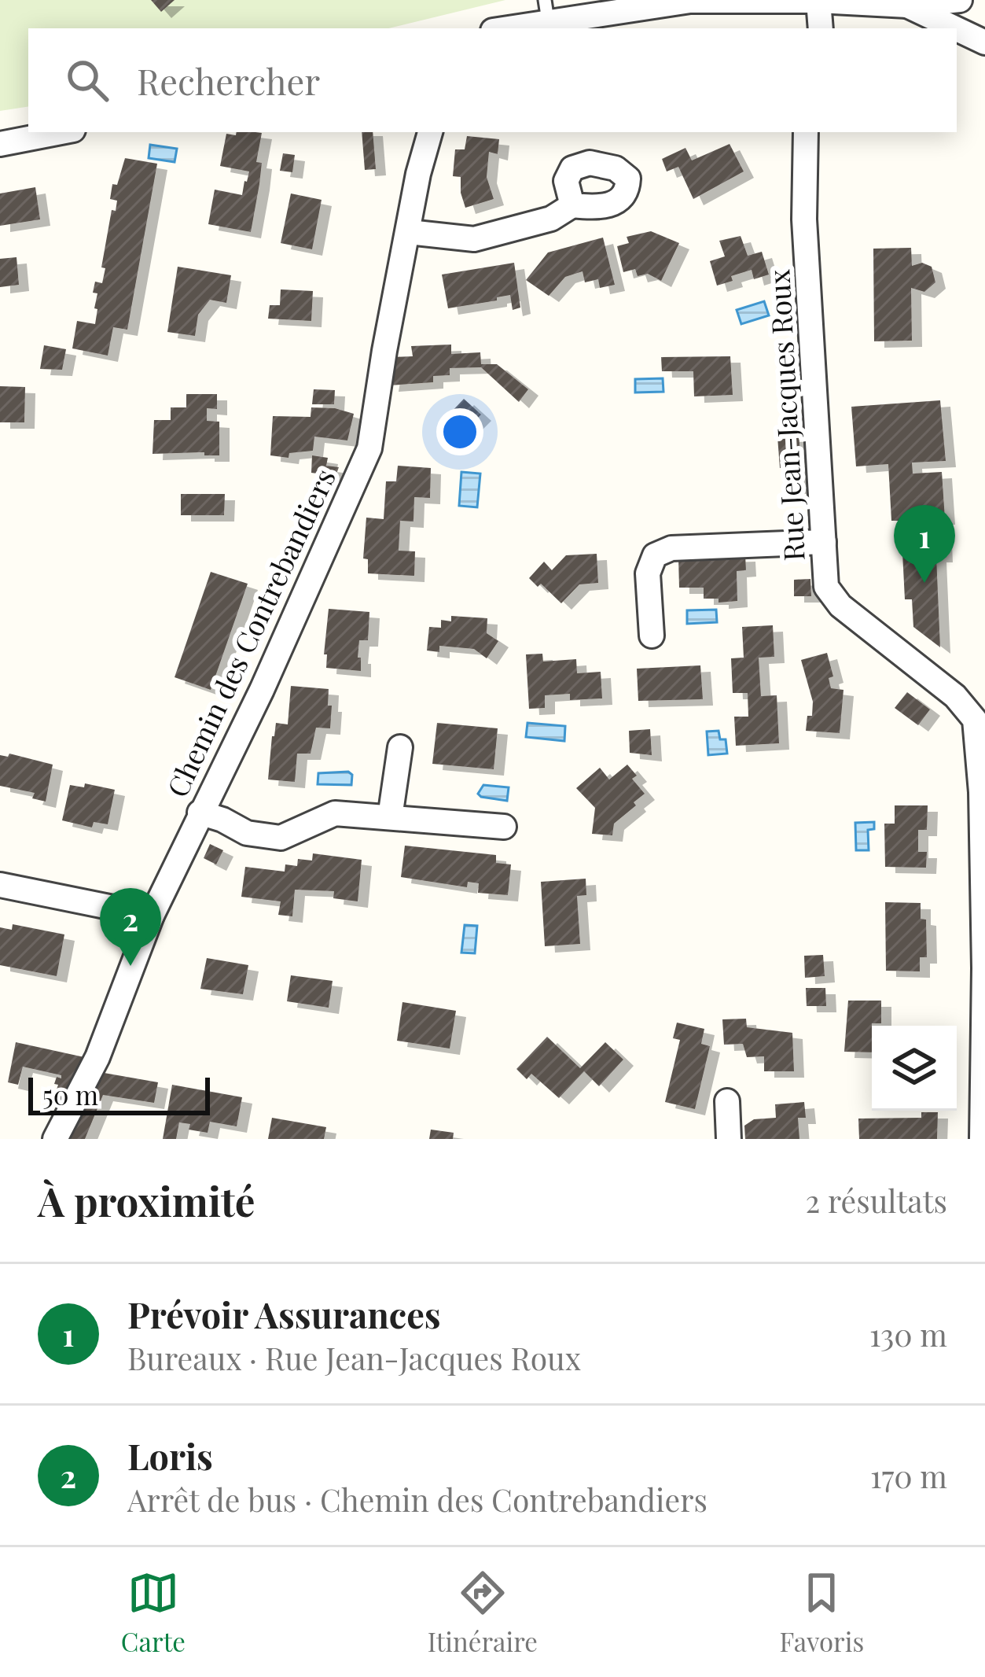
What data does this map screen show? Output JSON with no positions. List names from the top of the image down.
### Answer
{
  "streets": {
    "street": ["Rue Jean-Jacques Roux", "Chemin des Contrebandiers"]
  },
  "scale_bar": "50 m",
  "page": {
    "search": "Rechercher",
    "pins": ["1", "2"],
    "scale": "50 m",
    "heading": ["À proximité", "2 résultats"],
    "list": [
      {
        "mark": "1",
        "name": "Prévoir Assurances",
        "note": "Bureaux · Rue Jean-Jacques Roux",
        "value": "130 m"
      },
      {
        "mark": "2",
        "name": "Loris",
        "note": "Arrêt de bus · Chemin des Contrebandiers",
        "value": "170 m"
      }
    ],
    "nav": ["Carte", "Itinéraire", "Favoris"]
  }
}
